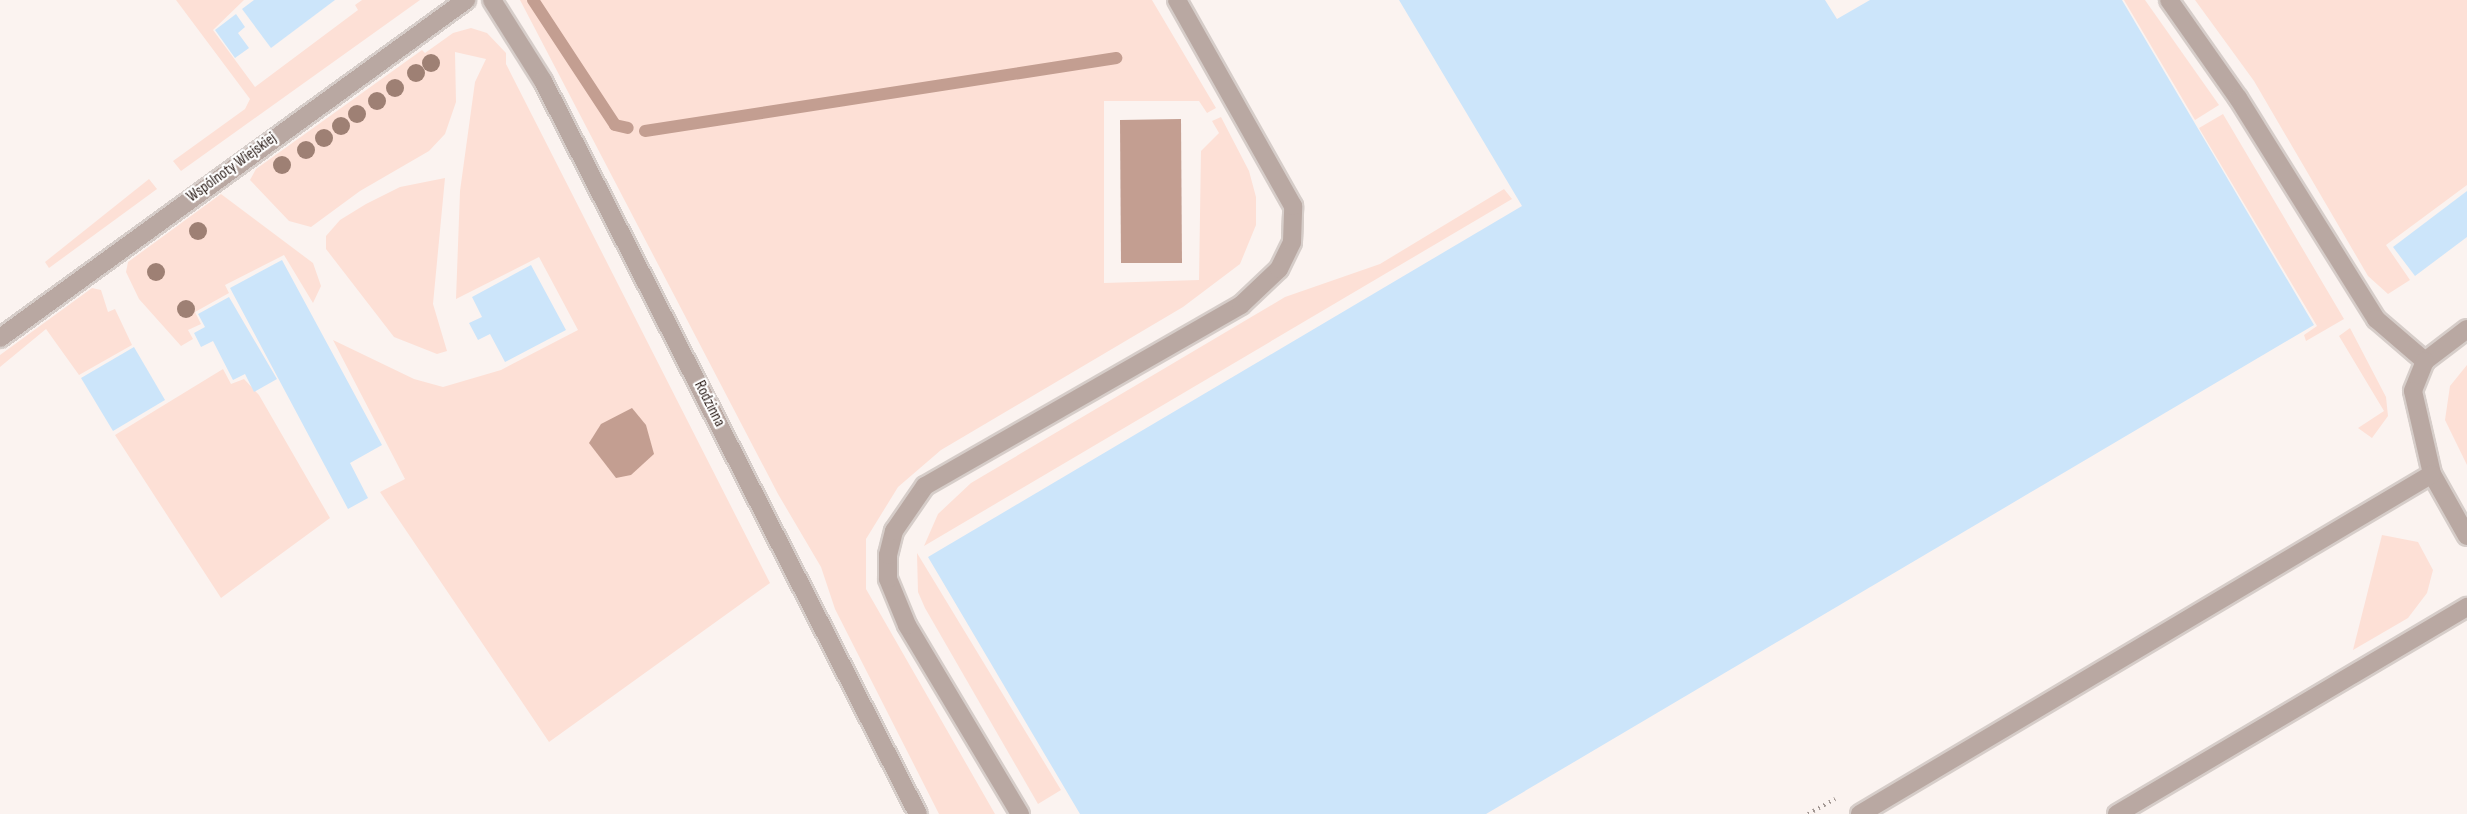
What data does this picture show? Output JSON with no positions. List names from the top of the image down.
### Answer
{
  "streets": {
    "street": ["Wspólnoty Wiejskiej", "Rodzinna"]
  }
}
